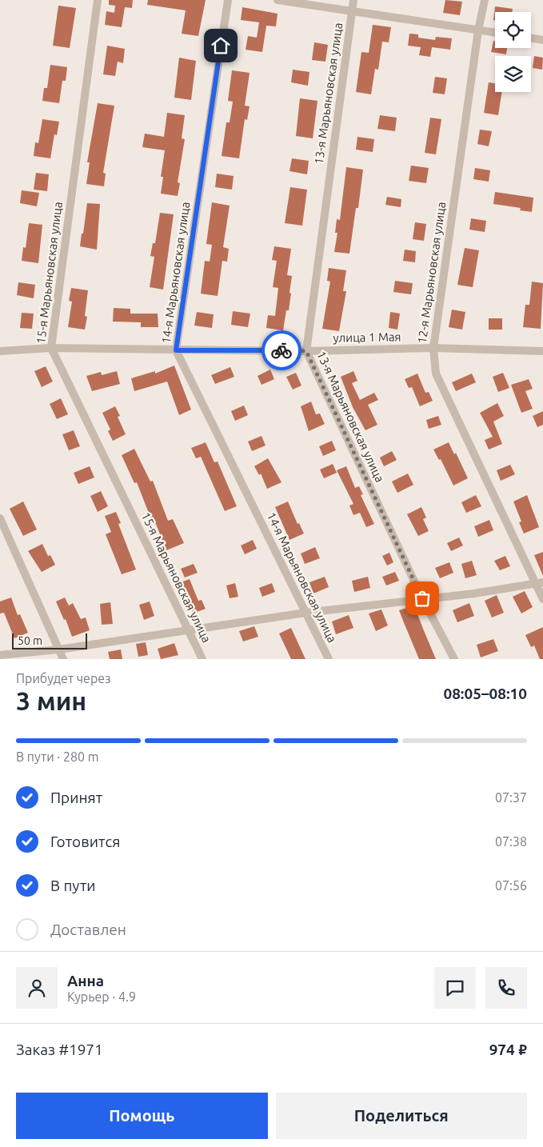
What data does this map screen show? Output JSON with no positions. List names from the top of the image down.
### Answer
{
  "streets": {
    "street": [
      "13-я Марьяновская улица",
      "15-я Марьяновская улица",
      "14-я Марьяновская улица",
      "12-я Марьяновская улица",
      "улица 1 Мая"
    ]
  },
  "crossings": [
    ["13-я Марьяновская улица", "улица 1 Мая"],
    ["15-я Марьяновская улица", "улица 1 Мая"],
    ["14-я Марьяновская улица", "улица 1 Мая"],
    ["12-я Марьяновская улица", "улица 1 Мая"]
  ],
  "scale_bar": "50 m",
  "page": {
    "scale": "50 m",
    "heading": ["3 мин", "Прибудет через", "08:05–08:10"],
    "panel": [
      "Анна",
      "Курьер · 4.9",
      "Заказ #1971",
      "974 ₽"
    ],
    "bar": "В пути · 280 m",
    "list": [
      ["Принят", "07:37"],
      ["Готовится", "07:38"],
      ["В пути", "07:56"],
      "Доставлен"
    ],
    "buttons": ["Помощь", "Поделиться"]
  }
}
